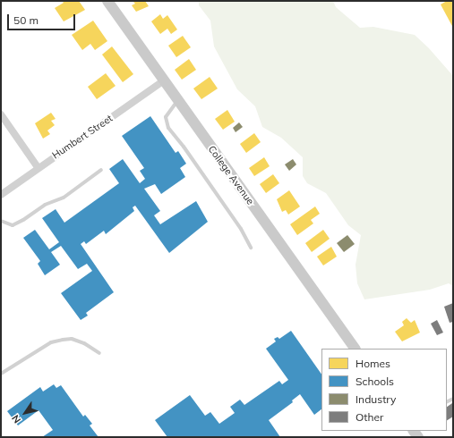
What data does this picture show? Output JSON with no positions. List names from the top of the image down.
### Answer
{
  "streets": {
    "main road": ["College Avenue"],
    "street": ["Humbert Street"]
  },
  "crossings": [
    ["Humbert Street", "College Avenue"]
  ],
  "legend": [
    "Homes",
    "Schools",
    "Industry",
    "Other"
  ],
  "scale_bar": "50 m",
  "north": "bottom left"
}
